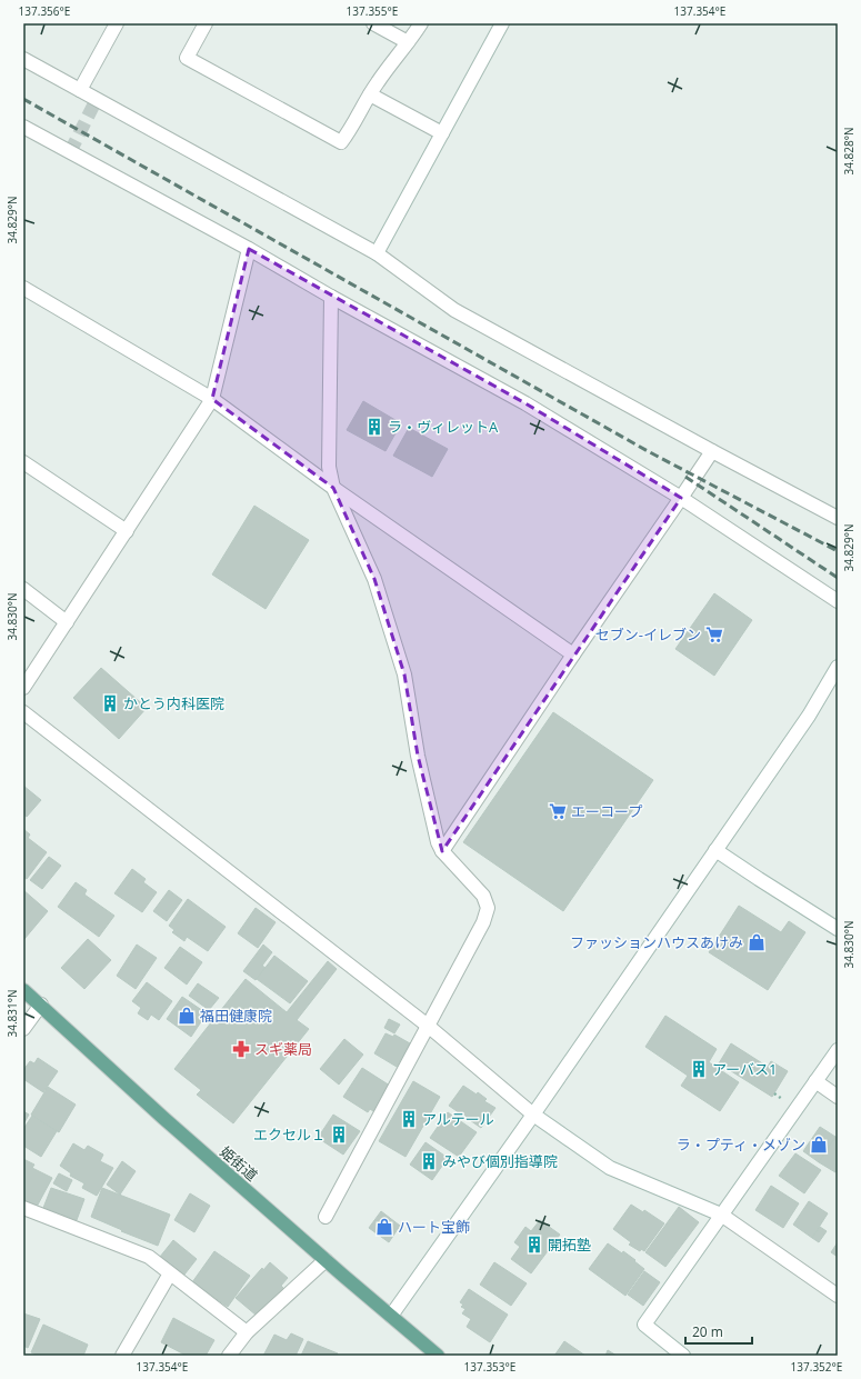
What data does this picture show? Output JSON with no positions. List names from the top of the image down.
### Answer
{
  "streets": {
    "main road": ["姫街道"]
  },
  "places": {
    "building": [
      "ラ・ヴィレットA",
      "かとう内科医院",
      "アーバス1",
      "アルテール",
      "エクセル１",
      "みやび個別指導院",
      "開拓塾"
    ],
    "supermarket": ["セブン-イレブン", "エーコープ"],
    "shop": [
      "ファッションハウスあけみ",
      "福田健康院",
      "ラ・プティ・メゾン",
      "ハート宝飾"
    ],
    "pharmacy": ["スギ薬局"]
  },
  "scale_bar": "20 m",
  "coordinates": [
    "137.356°E",
    "137.355°E",
    "137.354°E",
    "34.828°N",
    "34.829°N",
    "34.830°N",
    "34.831°N",
    "137.353°E",
    "137.352°E"
  ]
}
